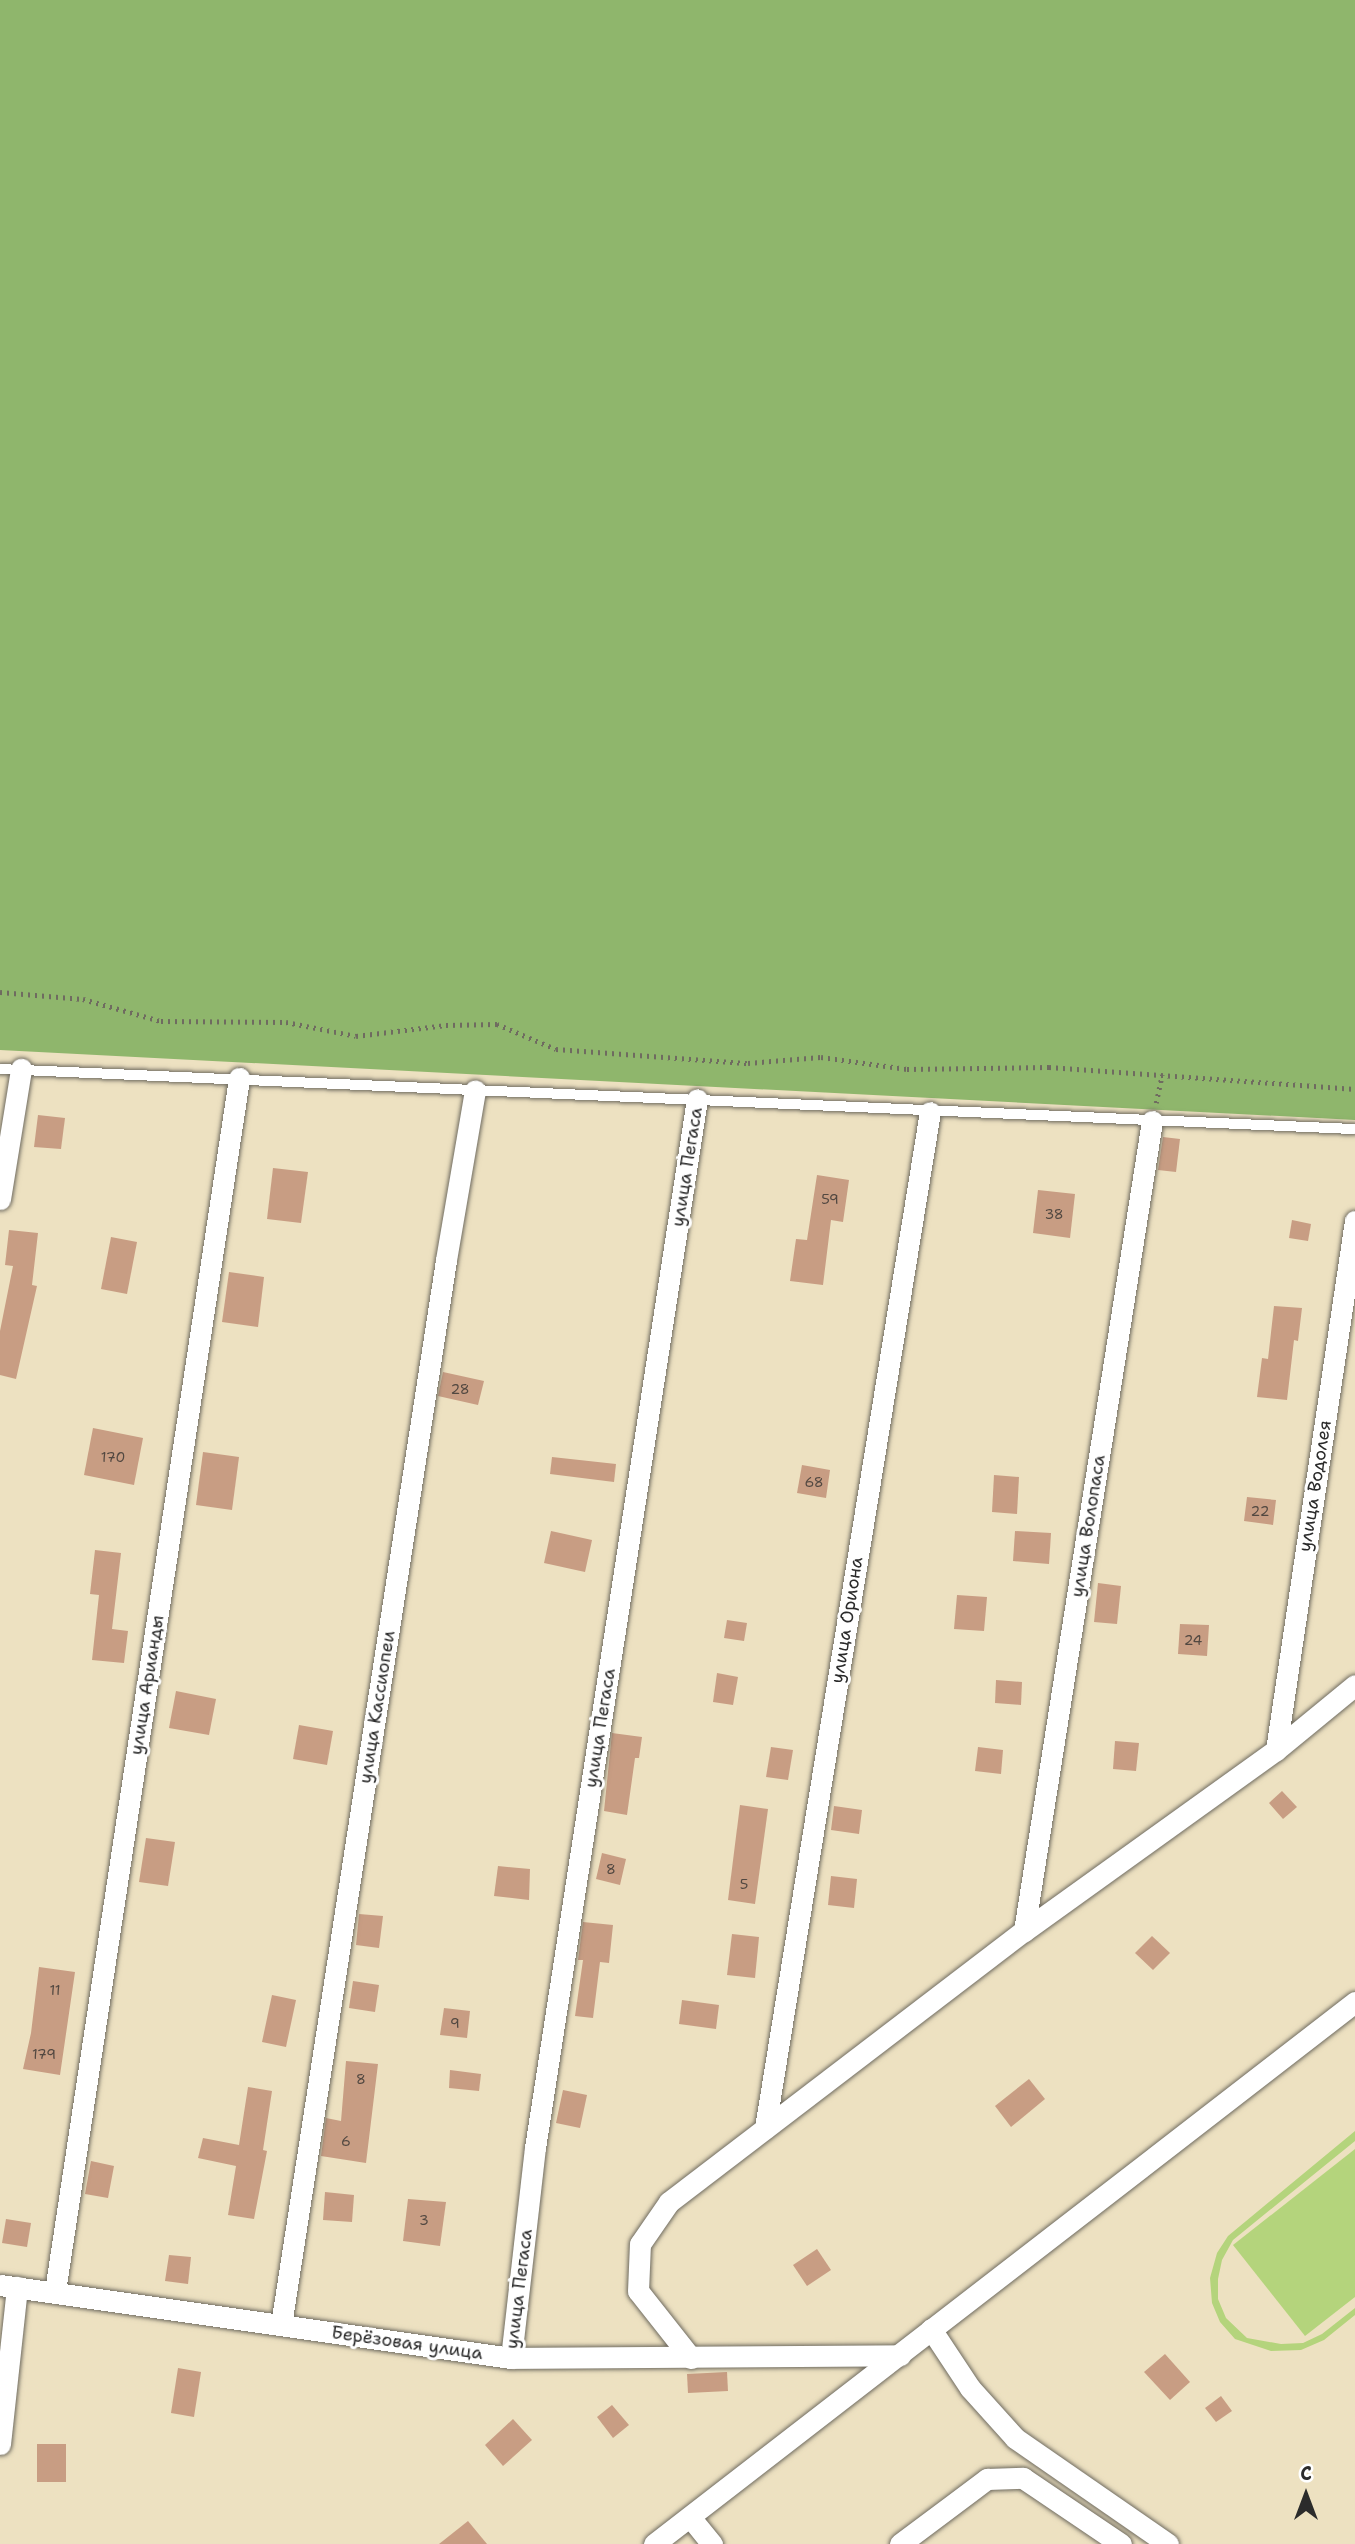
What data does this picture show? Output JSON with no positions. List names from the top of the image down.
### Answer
{
  "streets": {
    "street": [
      "улица Пегаса",
      "улица Водолея",
      "улица Волопаса",
      "улица Ориона",
      "улица Арианды",
      "улица Кассиопеи",
      "Берёзовая улица"
    ]
  },
  "crossings": [
    ["улица Пегаса", "Берёзовая улица"],
    ["улица Арианды", "Берёзовая улица"],
    ["улица Кассиопеи", "Берёзовая улица"]
  ],
  "house_numbers": [
    "59",
    "38",
    "28",
    "170",
    "68",
    "22",
    "24",
    "8",
    "5",
    "11",
    "9",
    "179",
    "8",
    "6",
    "3"
  ],
  "north": "top"
}
